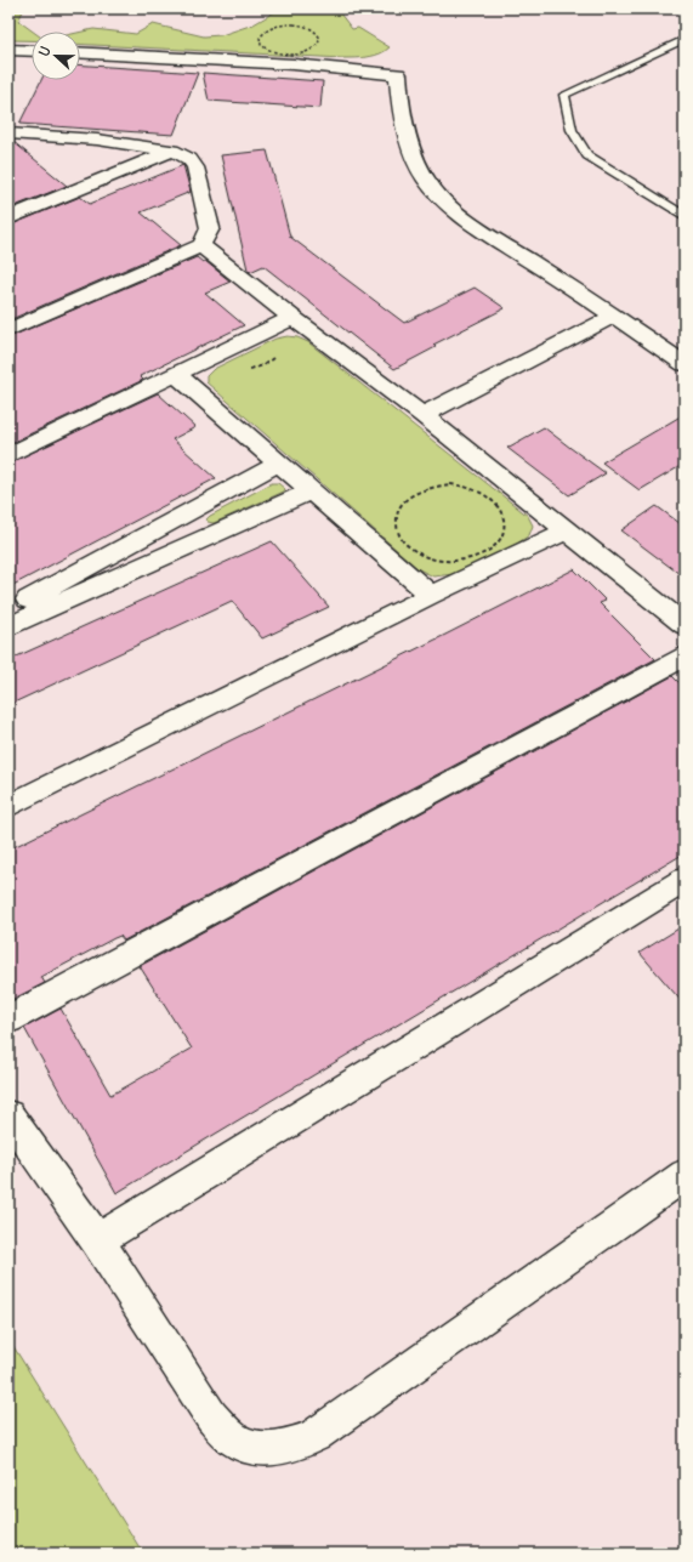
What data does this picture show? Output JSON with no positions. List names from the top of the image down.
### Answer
{
  "north": "left"
}
